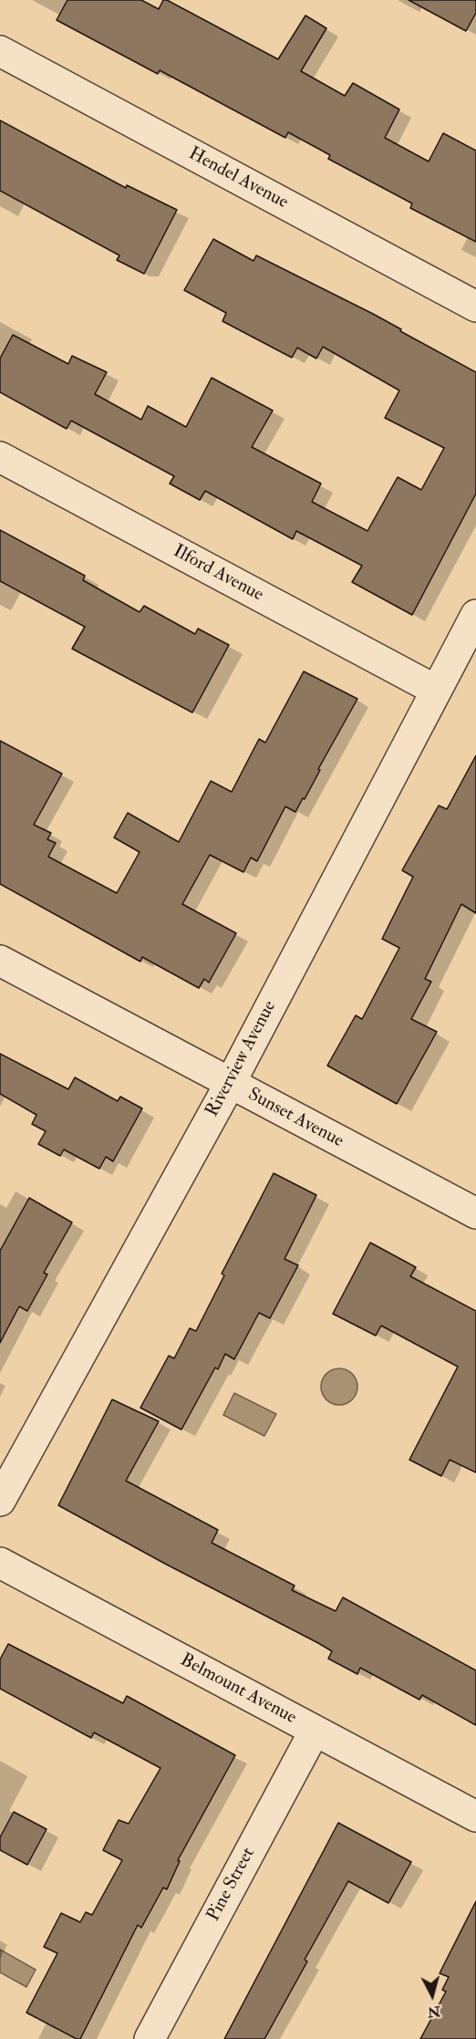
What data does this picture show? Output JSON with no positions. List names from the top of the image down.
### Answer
{
  "streets": {
    "street": [
      "Hendel Avenue",
      "Ilford Avenue",
      "Riverview Avenue",
      "Sunset Avenue",
      "Belmount Avenue",
      "Pine Street"
    ]
  },
  "crossings": [
    ["Ilford Avenue", "Riverview Avenue"],
    ["Riverview Avenue", "Sunset Avenue"],
    ["Belmount Avenue", "Pine Street"]
  ],
  "north": "bottom"
}
